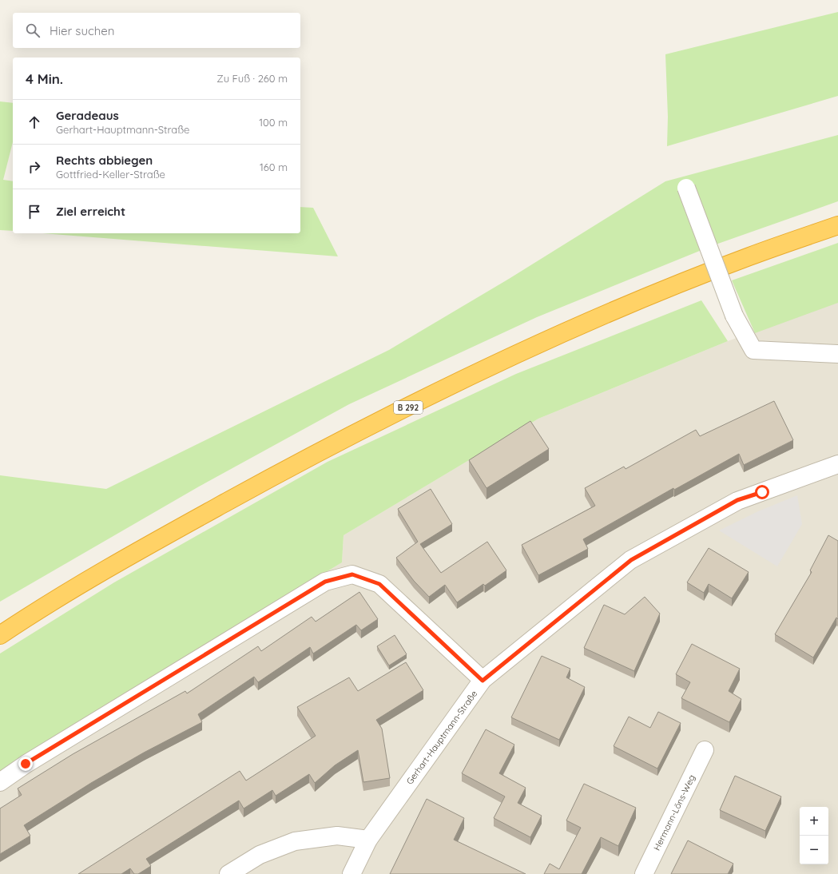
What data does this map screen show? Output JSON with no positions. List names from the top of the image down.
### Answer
{
  "streets": {
    "highway": ["B 292"],
    "street": ["Gerhart-Hauptmann-Straße", "Hermann-Löns-Weg"]
  },
  "page": {
    "search": "Hier suchen",
    "heading": ["4 Min.", "Zu Fuß · 260 m"],
    "list": [
      ["Geradeaus", "Gerhart-Hauptmann-Straße", "100 m"],
      ["Rechts abbiegen", "Gottfried-Keller-Straße", "160 m"],
      "Ziel erreicht"
    ],
    "map_buttons": ["+", "−"]
  }
}
